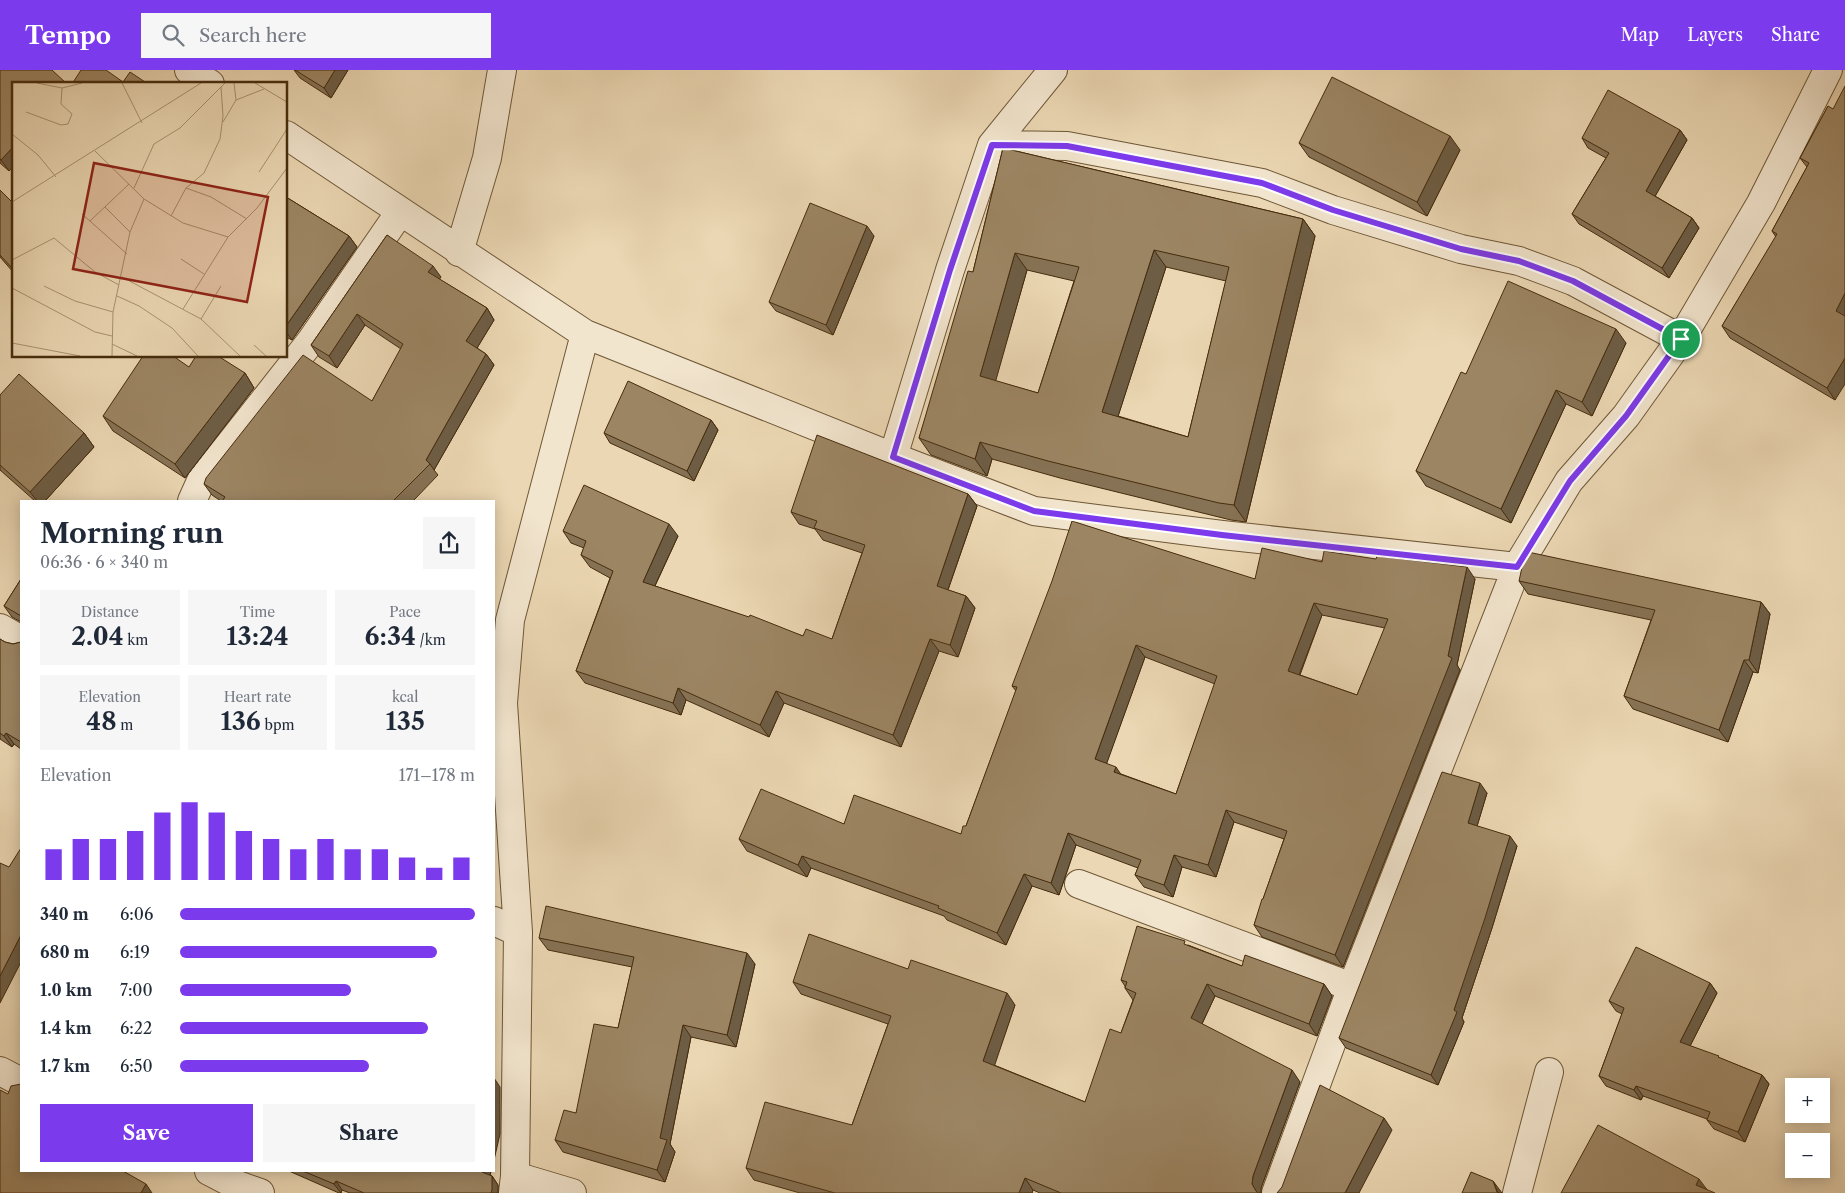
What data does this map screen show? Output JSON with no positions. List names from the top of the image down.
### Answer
{
  "page": {
    "header": "Tempo",
    "search": "Search here",
    "nav": ["Map", "Layers", "Share"],
    "heading": ["Morning run", "06:36 · 6 × 340 m"],
    "stats": [
      ["Distance", "2.04 km"],
      ["Time", "13:24"],
      ["Pace", "6:34 /km"],
      ["Elevation", "48 m"],
      ["Heart rate", "136 bpm"],
      ["kcal", "135"]
    ],
    "chart": ["Elevation", "171–178 m"],
    "list": [
      {
        "name": "340 m",
        "note": "6:06"
      },
      {
        "name": "680 m",
        "note": "6:19"
      },
      {
        "name": "1.0 km",
        "note": "7:00"
      },
      {
        "name": "1.4 km",
        "note": "6:22"
      },
      {
        "name": "1.7 km",
        "note": "6:50"
      }
    ],
    "map_buttons": ["+", "−"],
    "buttons": ["Save", "Share"]
  }
}
